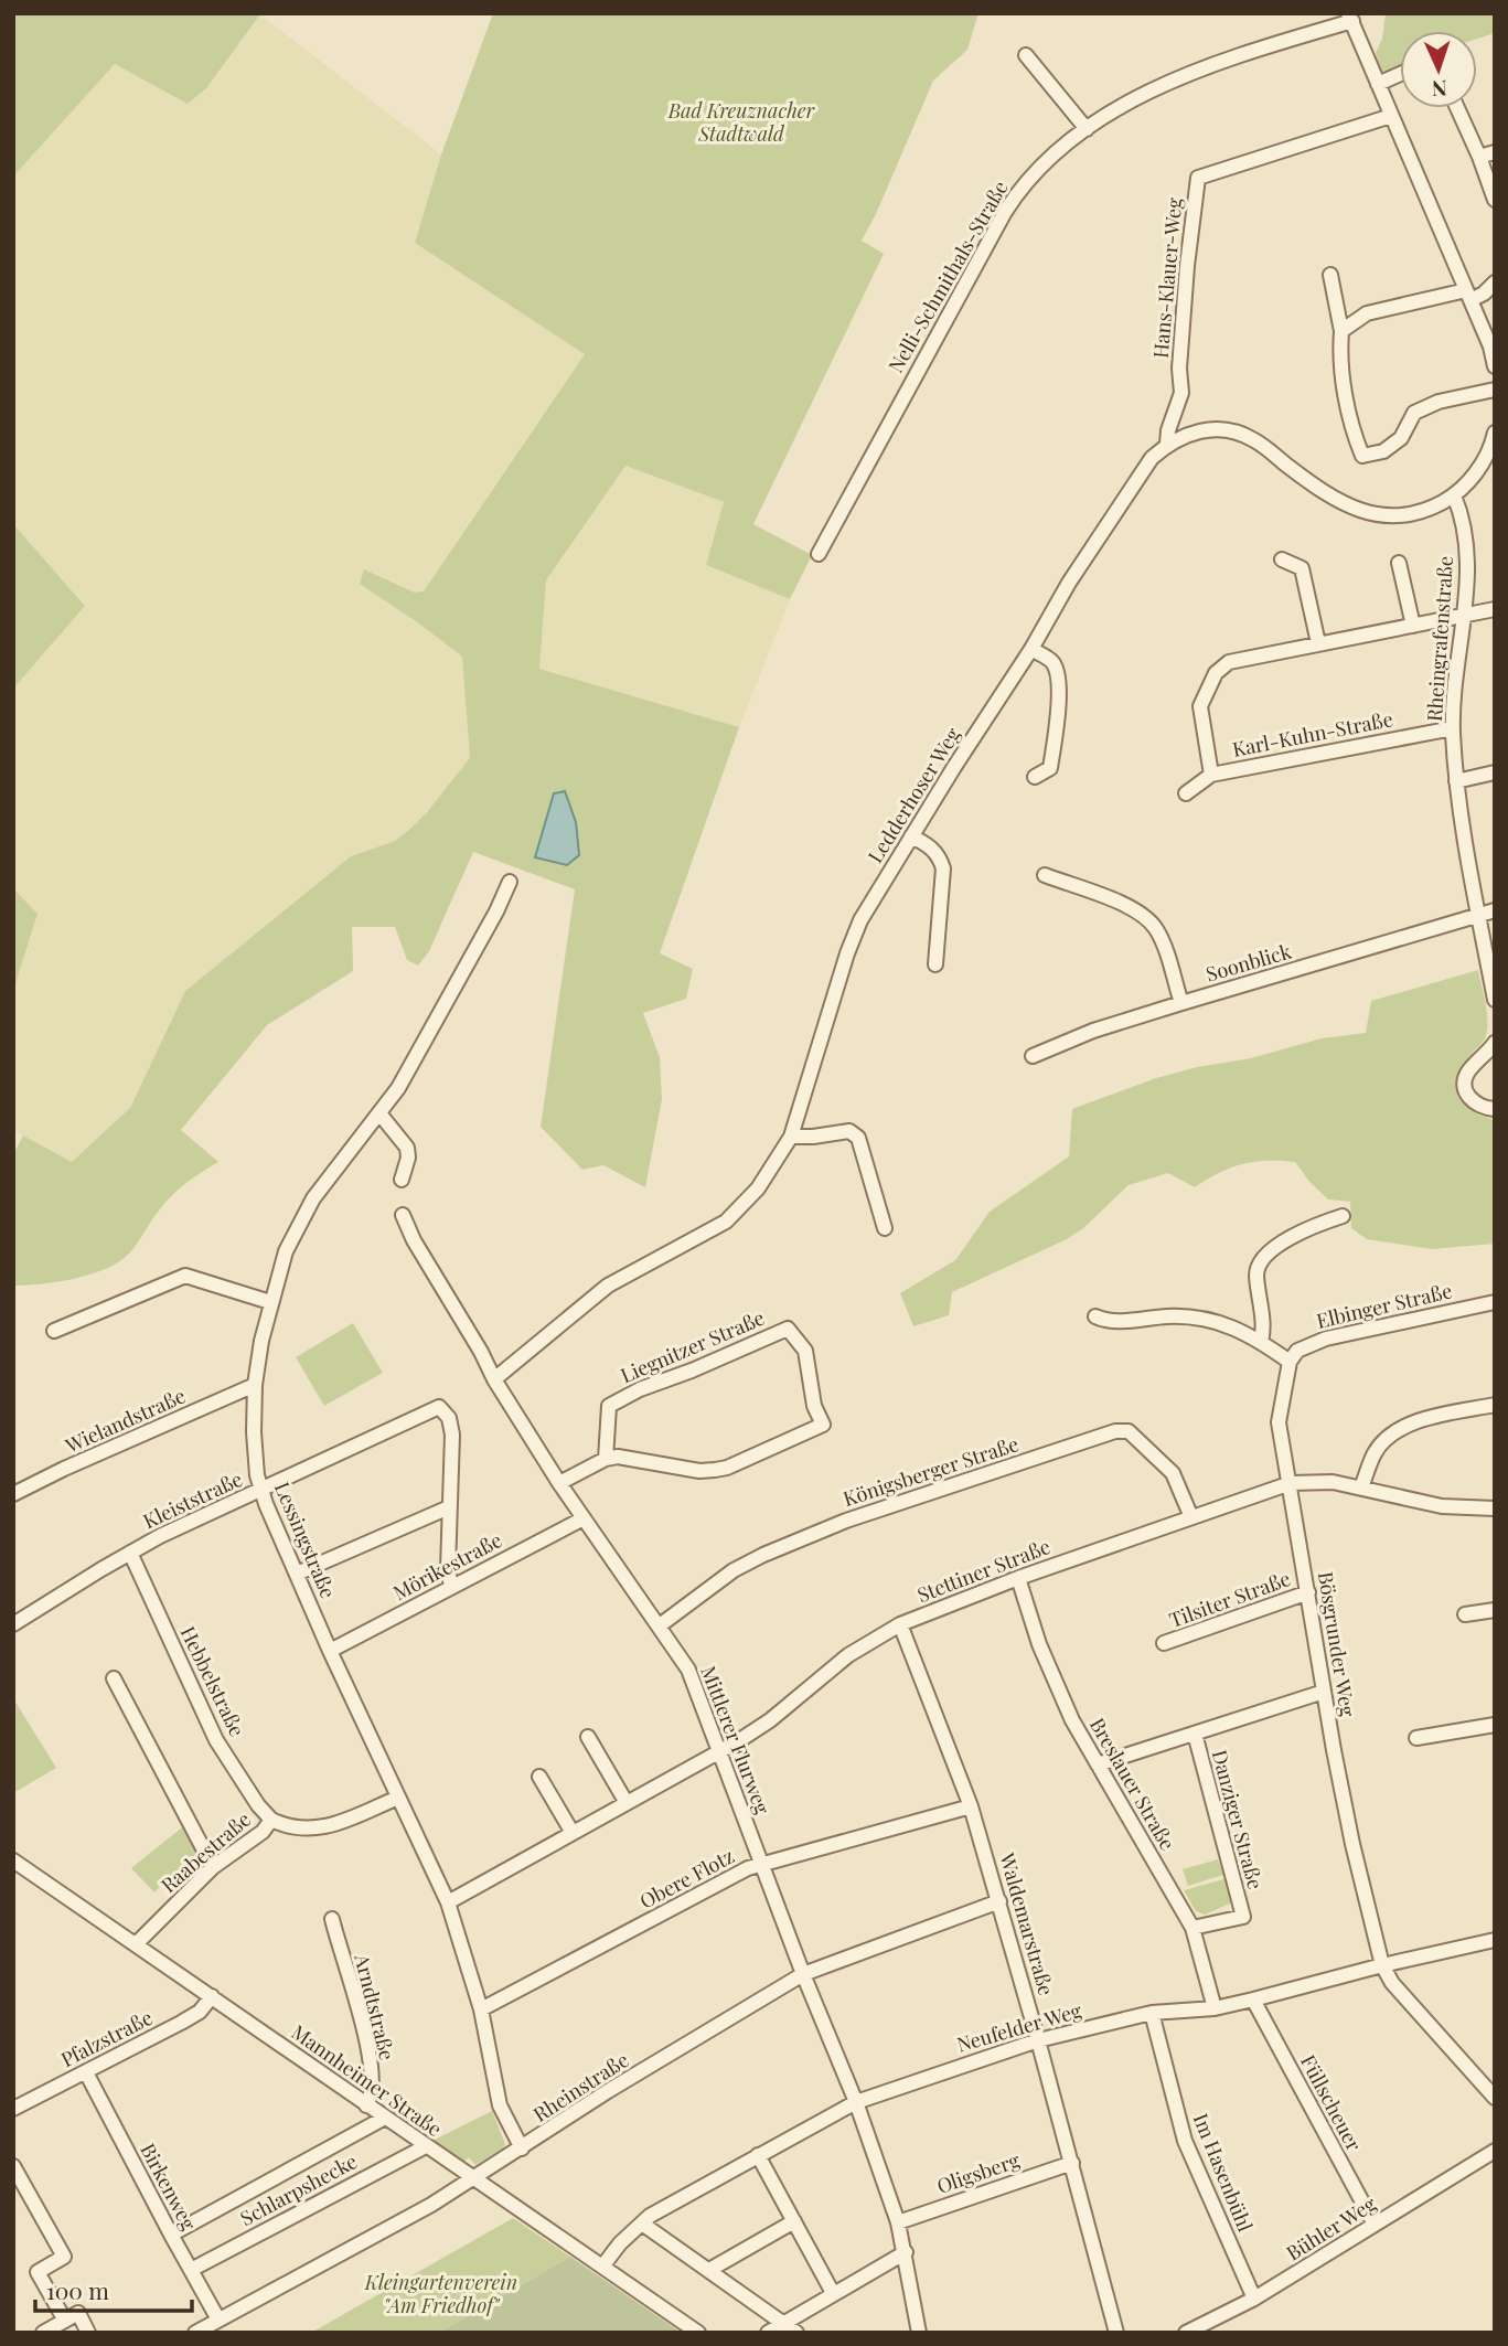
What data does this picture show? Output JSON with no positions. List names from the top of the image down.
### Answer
{
  "streets": {
    "street": [
      "Nelli-Schmithals-Straße",
      "Hans-Klauer-Weg",
      "Rheingrafenstraße",
      "Karl-Kuhn-Straße",
      "Ledderhoser Weg",
      "Soonblick",
      "Elbinger Straße",
      "Liegnitzer Straße",
      "Wielandstraße",
      "Königsberger Straße",
      "Kleiststraße",
      "Lessingstraße",
      "Mörikestraße",
      "Stettiner Straße",
      "Tilsiter Straße",
      "Bösgrunder Weg",
      "Hebbelstraße",
      "Mittlerer Flurweg",
      "Breslauer Straße",
      "Danziger Straße",
      "Raabestraße",
      "Obere Flotz",
      "Waldemarstraße",
      "Arndtstraße",
      "Neufelder Weg",
      "Pfalzstraße",
      "Mannheimer Straße",
      "Rheinstraße",
      "Füllscheuer",
      "Im Hasenbühl",
      "Oligsberg",
      "Birkenweg",
      "Schlarpshecke",
      "Bühler Weg"
    ]
  },
  "crossings": [
    ["Hans-Klauer-Weg", "Ledderhoser Weg"],
    ["Rheingrafenstraße", "Karl-Kuhn-Straße"],
    ["Rheingrafenstraße", "Ledderhoser Weg"],
    ["Rheingrafenstraße", "Soonblick"],
    ["Ledderhoser Weg", "Mittlerer Flurweg"],
    ["Elbinger Straße", "Bösgrunder Weg"],
    ["Wielandstraße", "Lessingstraße"],
    ["Königsberger Straße", "Stettiner Straße"],
    ["Königsberger Straße", "Mittlerer Flurweg"],
    ["Kleiststraße", "Lessingstraße"],
    ["Kleiststraße", "Hebbelstraße"],
    ["Lessingstraße", "Mörikestraße"],
    ["Lessingstraße", "Stettiner Straße"],
    ["Lessingstraße", "Raabestraße"],
    ["Lessingstraße", "Obere Flotz"],
    ["Lessingstraße", "Rheinstraße"],
    ["Mörikestraße", "Mittlerer Flurweg"],
    ["Stettiner Straße", "Bösgrunder Weg"],
    ["Stettiner Straße", "Mittlerer Flurweg"],
    ["Stettiner Straße", "Breslauer Straße"],
    ["Stettiner Straße", "Waldemarstraße"],
    ["Tilsiter Straße", "Bösgrunder Weg"],
    ["Bösgrunder Weg", "Neufelder Weg"],
    ["Hebbelstraße", "Raabestraße"],
    ["Mittlerer Flurweg", "Obere Flotz"],
    ["Mittlerer Flurweg", "Neufelder Weg"],
    ["Mittlerer Flurweg", "Rheinstraße"],
    ["Mittlerer Flurweg", "Oligsberg"],
    ["Breslauer Straße", "Danziger Straße"],
    ["Breslauer Straße", "Neufelder Weg"],
    ["Raabestraße", "Mannheimer Straße"],
    ["Obere Flotz", "Waldemarstraße"],
    ["Waldemarstraße", "Neufelder Weg"],
    ["Waldemarstraße", "Rheinstraße"],
    ["Waldemarstraße", "Oligsberg"],
    ["Arndtstraße", "Mannheimer Straße"],
    ["Neufelder Weg", "Mannheimer Straße"],
    ["Neufelder Weg", "Füllscheuer"],
    ["Neufelder Weg", "Im Hasenbühl"],
    ["Pfalzstraße", "Mannheimer Straße"],
    ["Pfalzstraße", "Birkenweg"],
    ["Mannheimer Straße", "Rheinstraße"],
    ["Mannheimer Straße", "Schlarpshecke"],
    ["Rheinstraße", "Birkenweg"],
    ["Füllscheuer", "Bühler Weg"],
    ["Im Hasenbühl", "Bühler Weg"],
    ["Birkenweg", "Schlarpshecke"]
  ],
  "parks": ["Bad Kreuznacher Stadtwald", "Kleingartenverein \"Am Friedhof\""],
  "scale_bar": "100 m",
  "north": "bottom"
}
